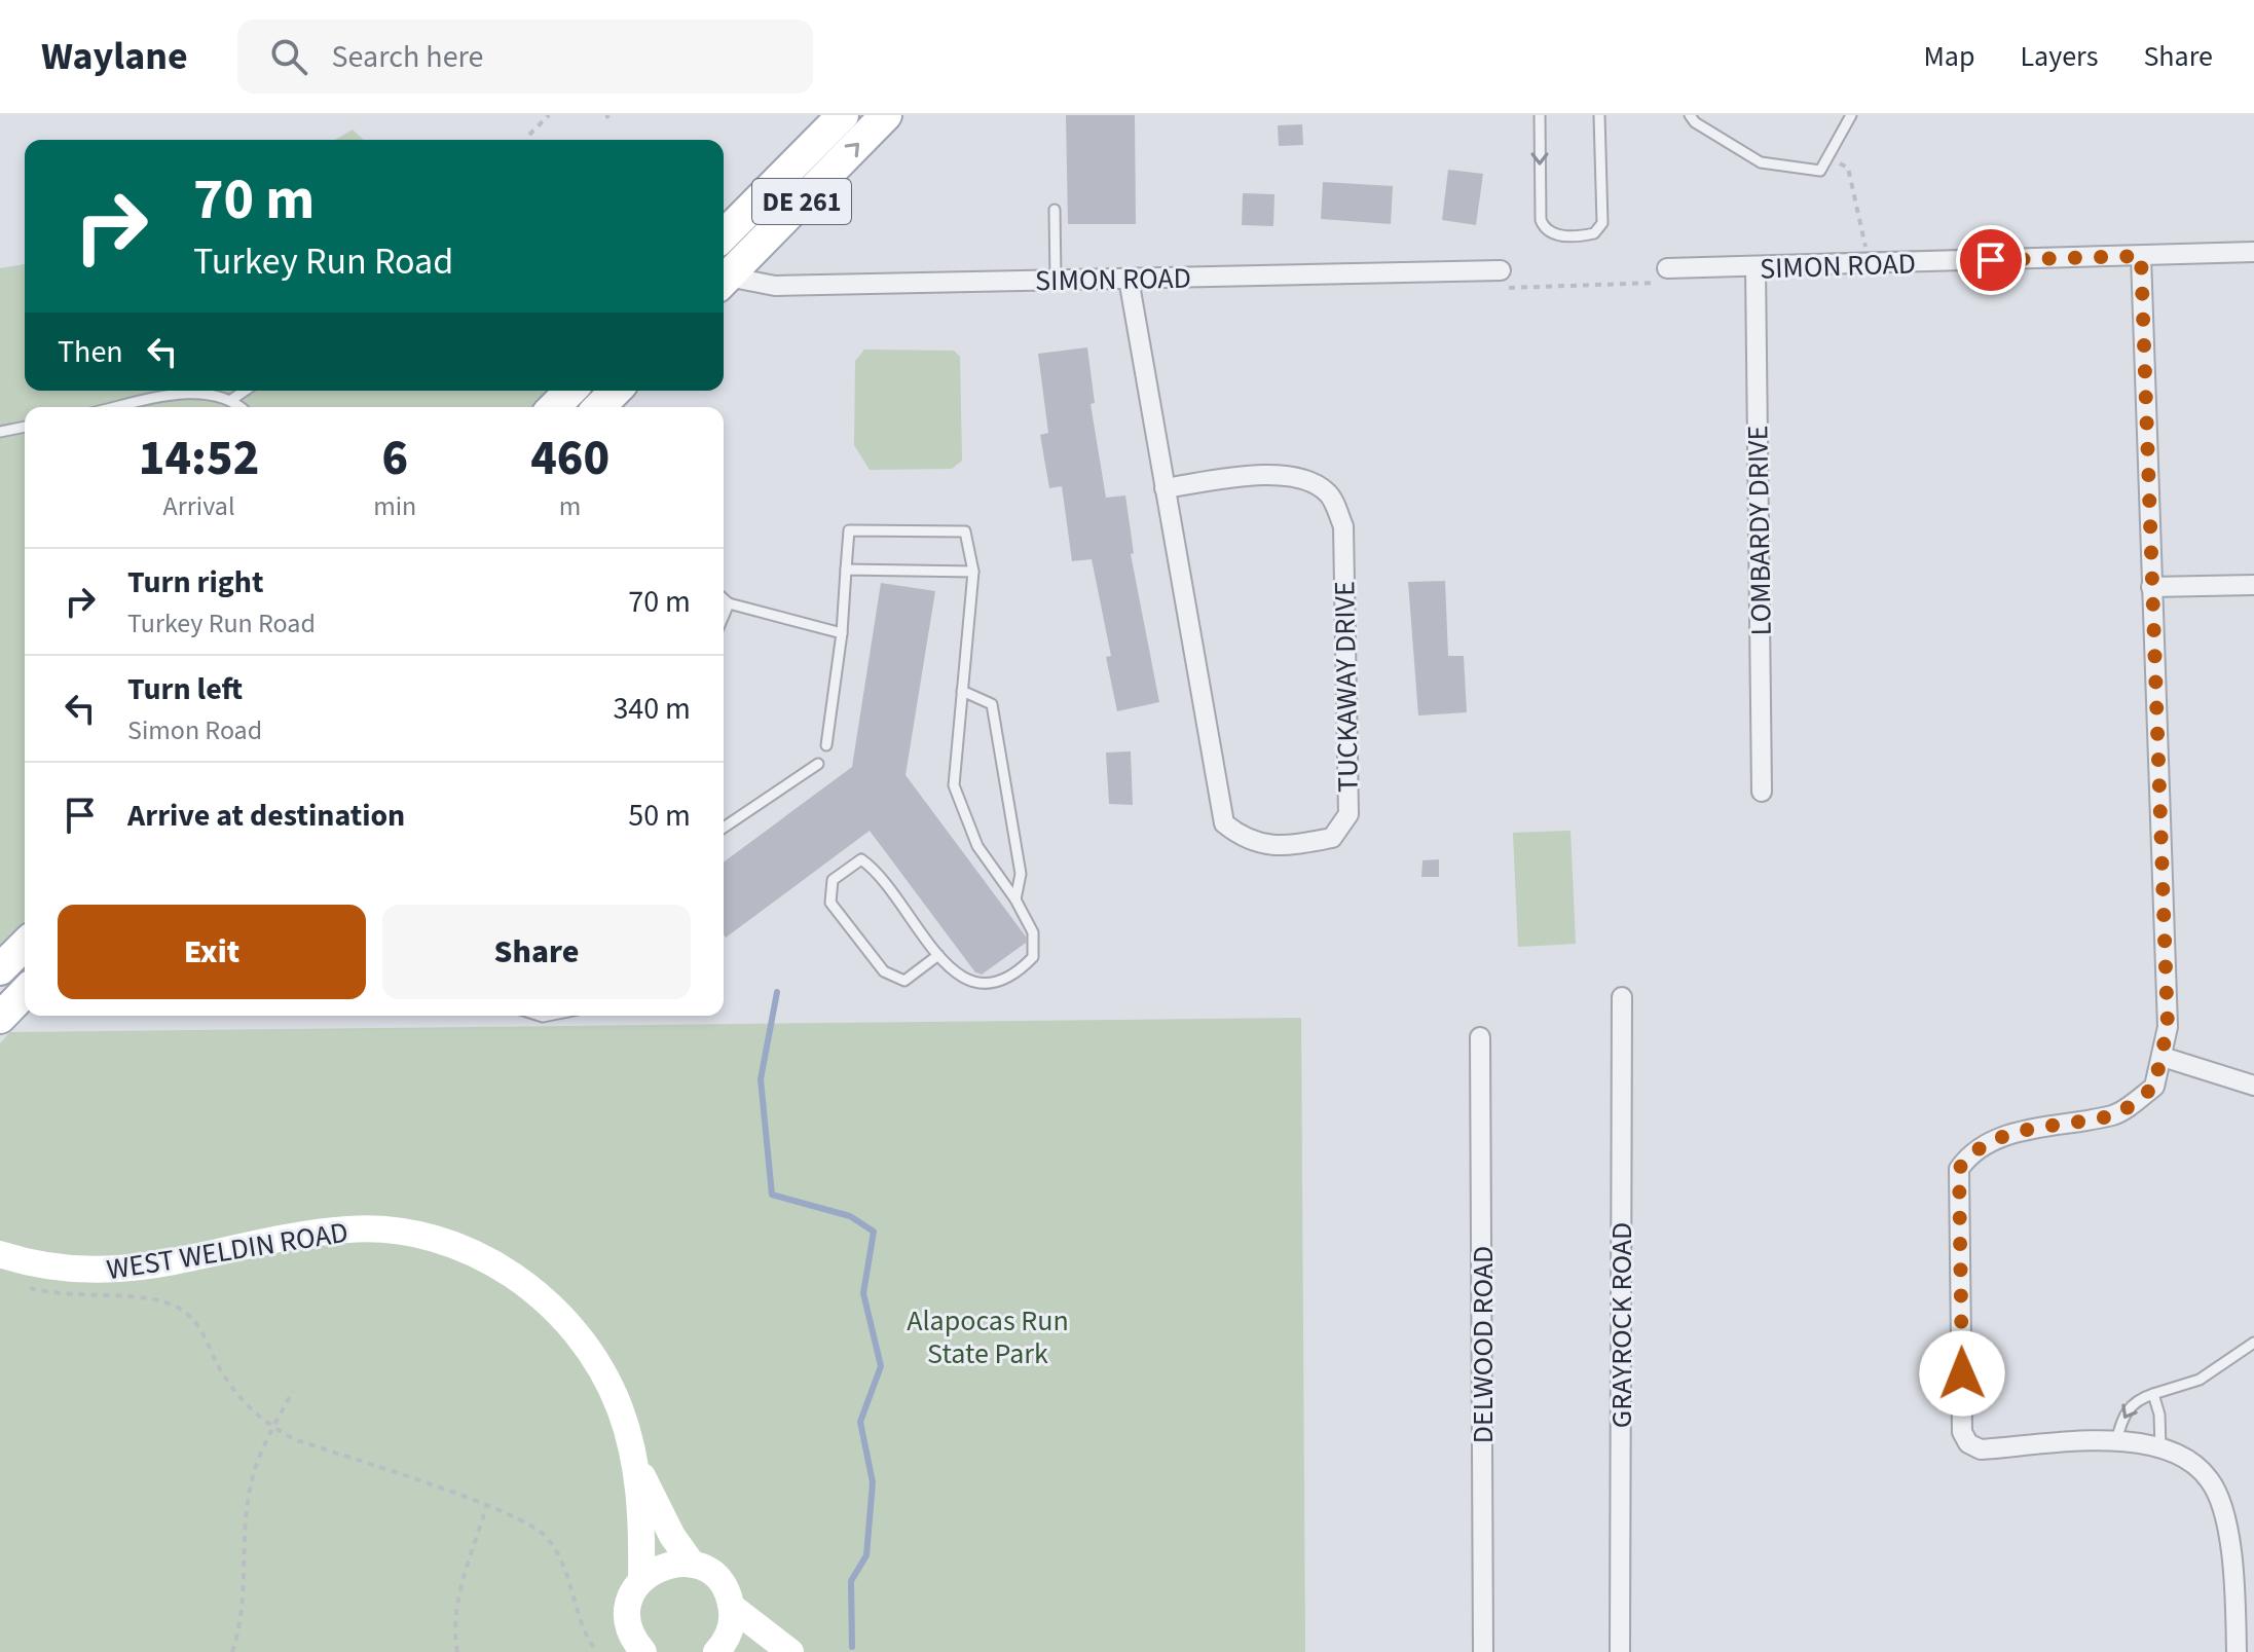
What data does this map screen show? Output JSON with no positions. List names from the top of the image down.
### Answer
{
  "streets": {
    "main road": ["DE 261"],
    "street": [
      "SIMON ROAD",
      "LOMBARDY DRIVE",
      "TUCKAWAY DRIVE",
      "WEST WELDIN ROAD",
      "GRAYROCK ROAD",
      "DELWOOD ROAD"
    ]
  },
  "crossings": [
    ["SIMON ROAD", "LOMBARDY DRIVE"],
    ["SIMON ROAD", "TUCKAWAY DRIVE"]
  ],
  "parks": ["Alapocas Run State Park"],
  "page": {
    "header": "Waylane",
    "search": "Search here",
    "nav": ["Map", "Layers", "Share"],
    "turn": ["70 m", "Turkey Run Road"],
    "then": "Then",
    "eta": [
      "14:52",
      "Arrival",
      "6",
      "min",
      "460",
      "m"
    ],
    "list": [
      {
        "name": "Turn right",
        "note": "Turkey Run Road",
        "value": "70 m"
      },
      {
        "name": "Turn left",
        "note": "Simon Road",
        "value": "340 m"
      },
      {
        "name": "Arrive at destination",
        "value": "50 m"
      }
    ],
    "buttons": ["Exit", "Share"]
  }
}
